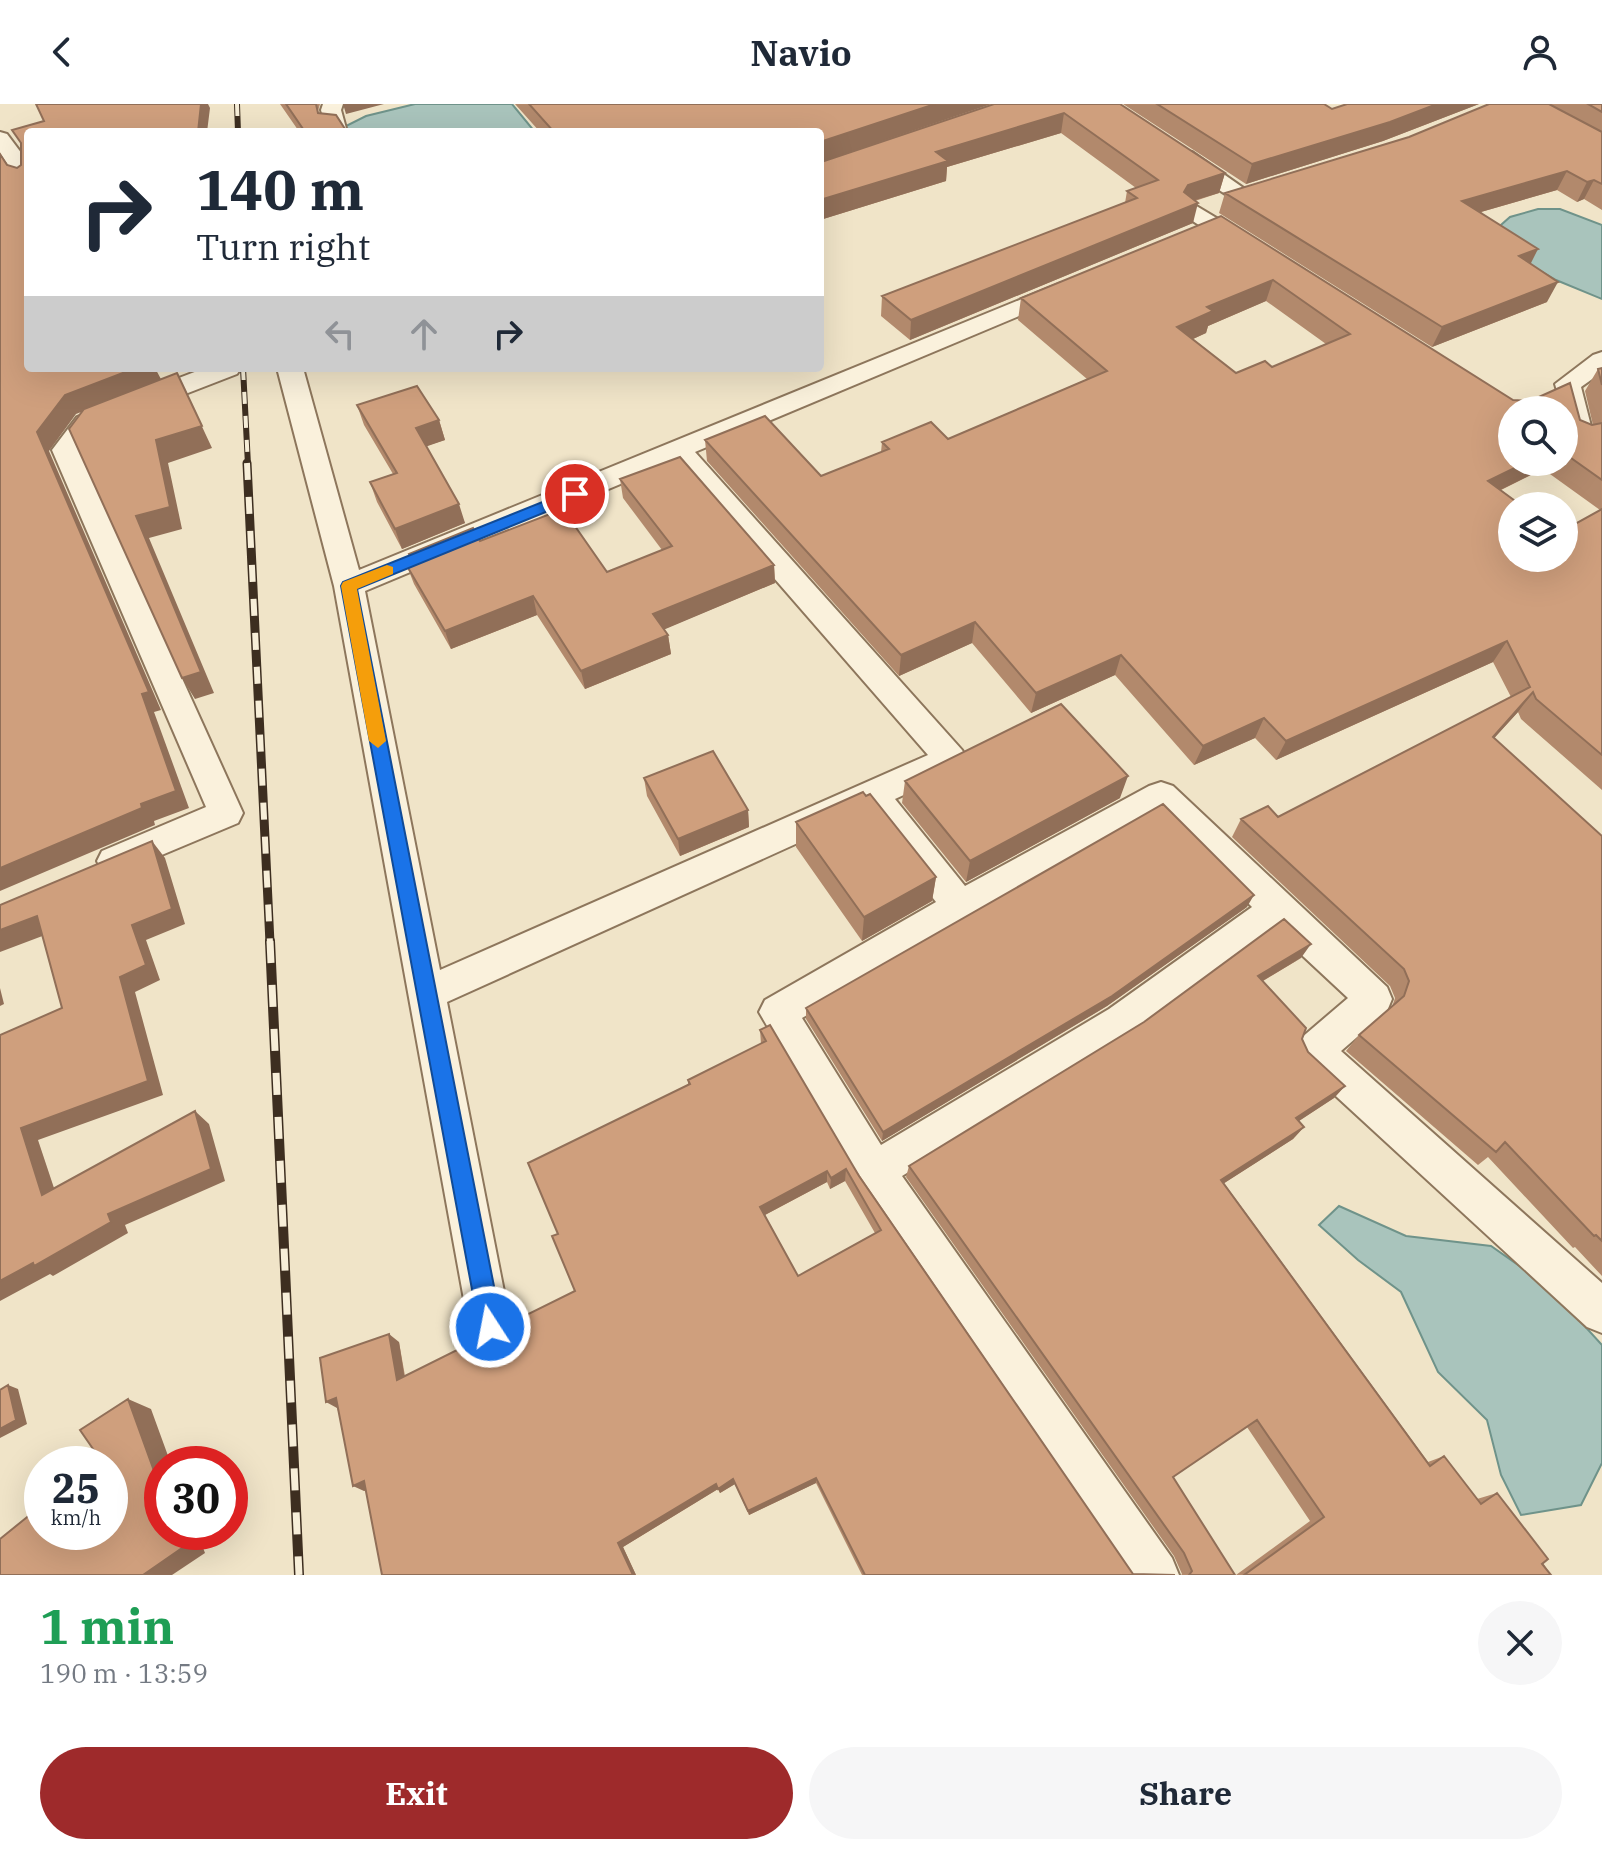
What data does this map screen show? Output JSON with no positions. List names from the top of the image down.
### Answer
{
  "page": {
    "header": "Navio",
    "turn": ["140 m", "Turn right"],
    "speed": "25 km/h",
    "limit": "30",
    "heading": ["1 min", "190 m · 13:59"],
    "buttons": ["Exit", "Share"]
  }
}
